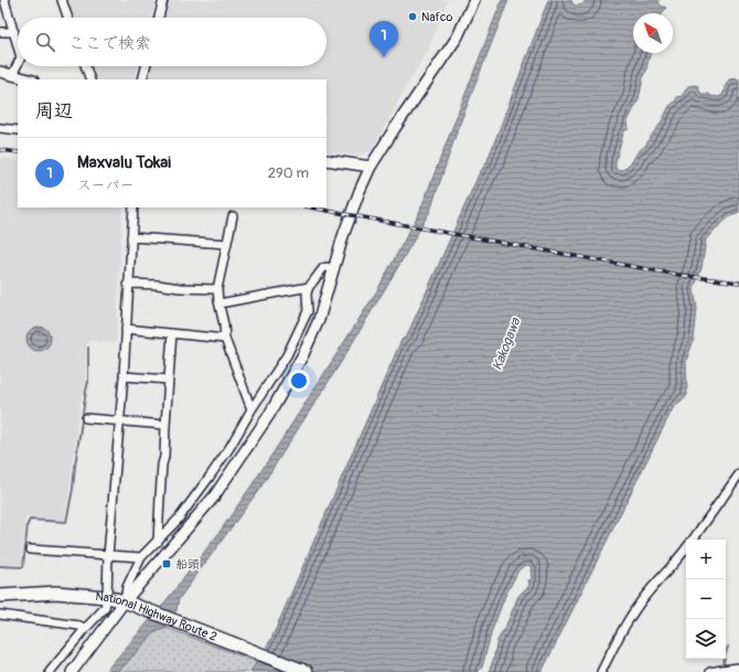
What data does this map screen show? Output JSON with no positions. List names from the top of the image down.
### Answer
{
  "streets": {
    "highway": ["National Highway Route 2"]
  },
  "water": ["Kakogawa"],
  "places": {
    "other": ["Nafco"],
    "transit": ["船頭"]
  },
  "north": "top left",
  "page": {
    "search": "ここで検索",
    "pins": "1",
    "heading": "周辺",
    "list": [
      {
        "mark": "1",
        "name": "Maxvalu Tokai",
        "note": "スーパー",
        "value": "290 m"
      }
    ],
    "map_buttons": ["+", "−"]
  }
}
